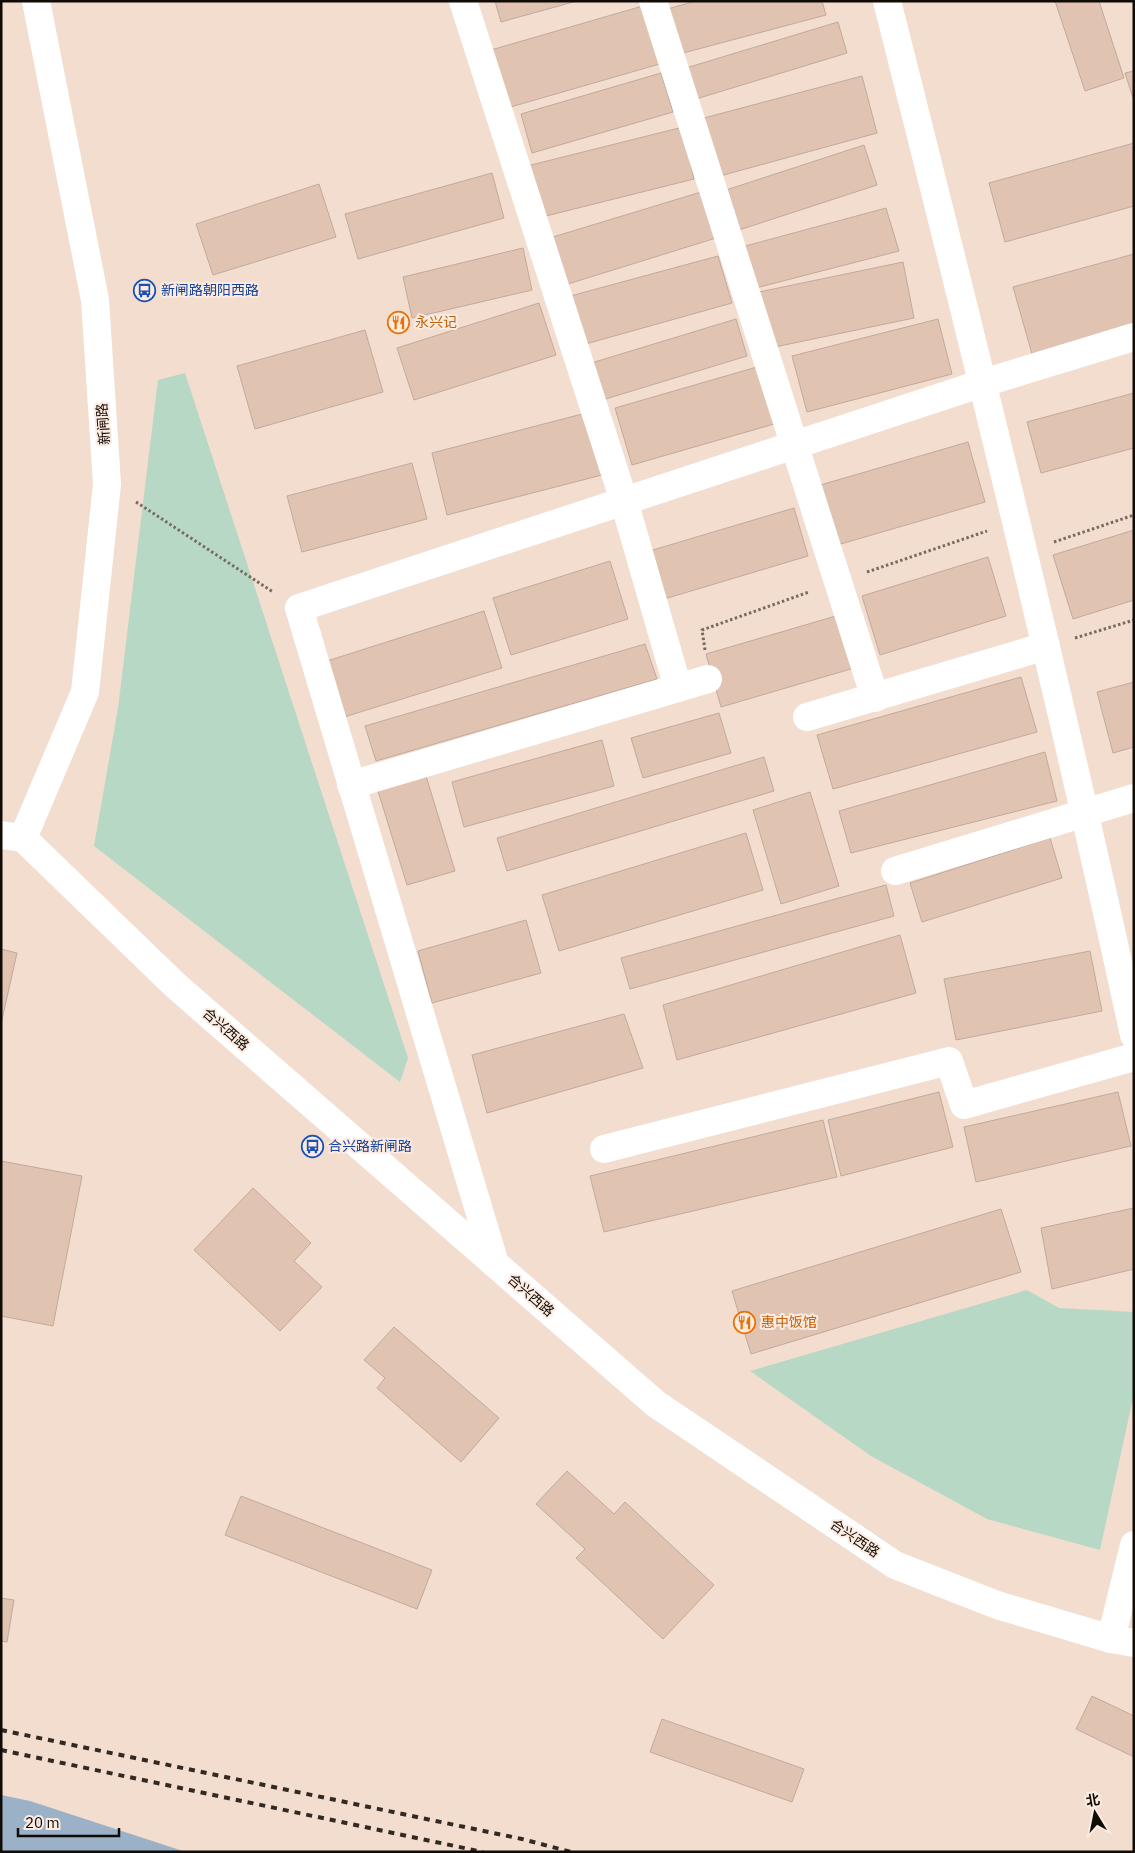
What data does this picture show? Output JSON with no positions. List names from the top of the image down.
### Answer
{
  "streets": {
    "street": ["新闸路", "合兴西路"]
  },
  "crossings": [
    ["新闸路", "合兴西路"]
  ],
  "places": {
    "bus stop": ["新闸路朝阳西路", "合兴路新闸路"],
    "restaurant": ["永兴记", "惠中饭馆"]
  },
  "scale_bar": "20 m",
  "north": "top"
}
